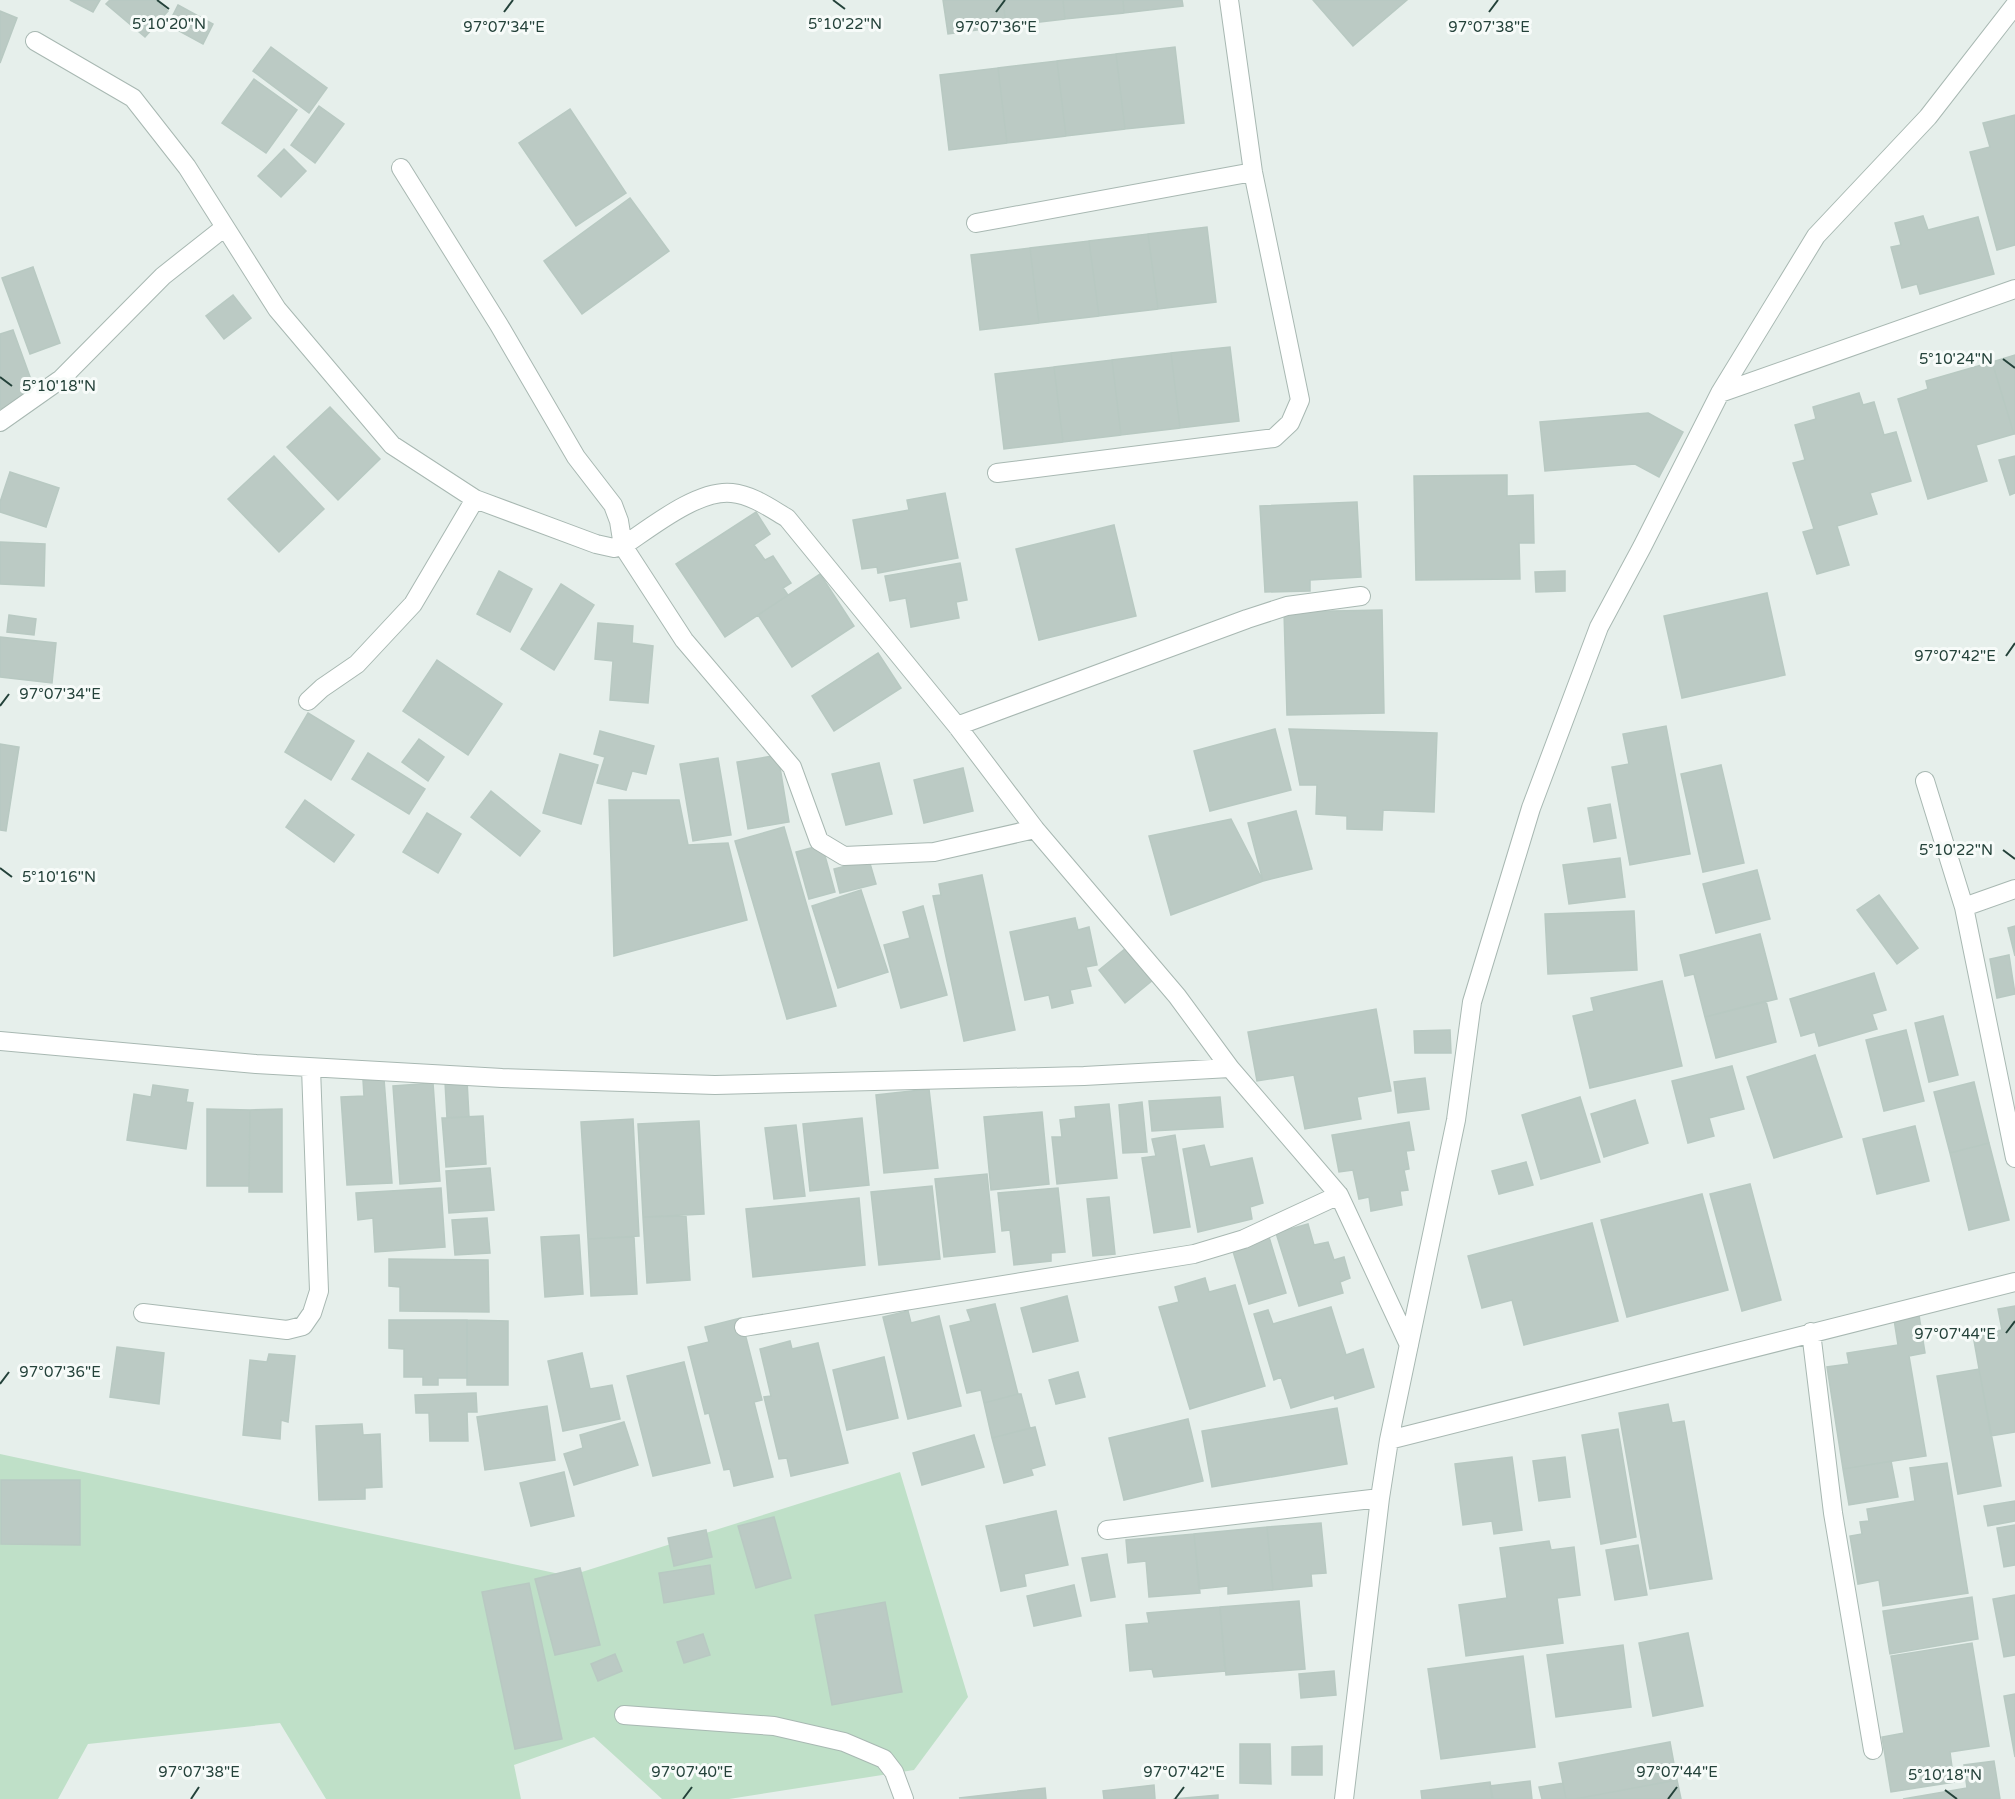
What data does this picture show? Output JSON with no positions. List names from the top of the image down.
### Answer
{
  "coordinates": [
    "5°10'22\"N",
    "5°10'20\"N",
    "97°07'36\"E",
    "97°07'38\"E",
    "97°07'34\"E",
    "5°10'24\"N",
    "5°10'18\"N",
    "97°07'42\"E",
    "5°10'16\"N",
    "97°07'44\"E",
    "97°07'40\"E"
  ]
}
